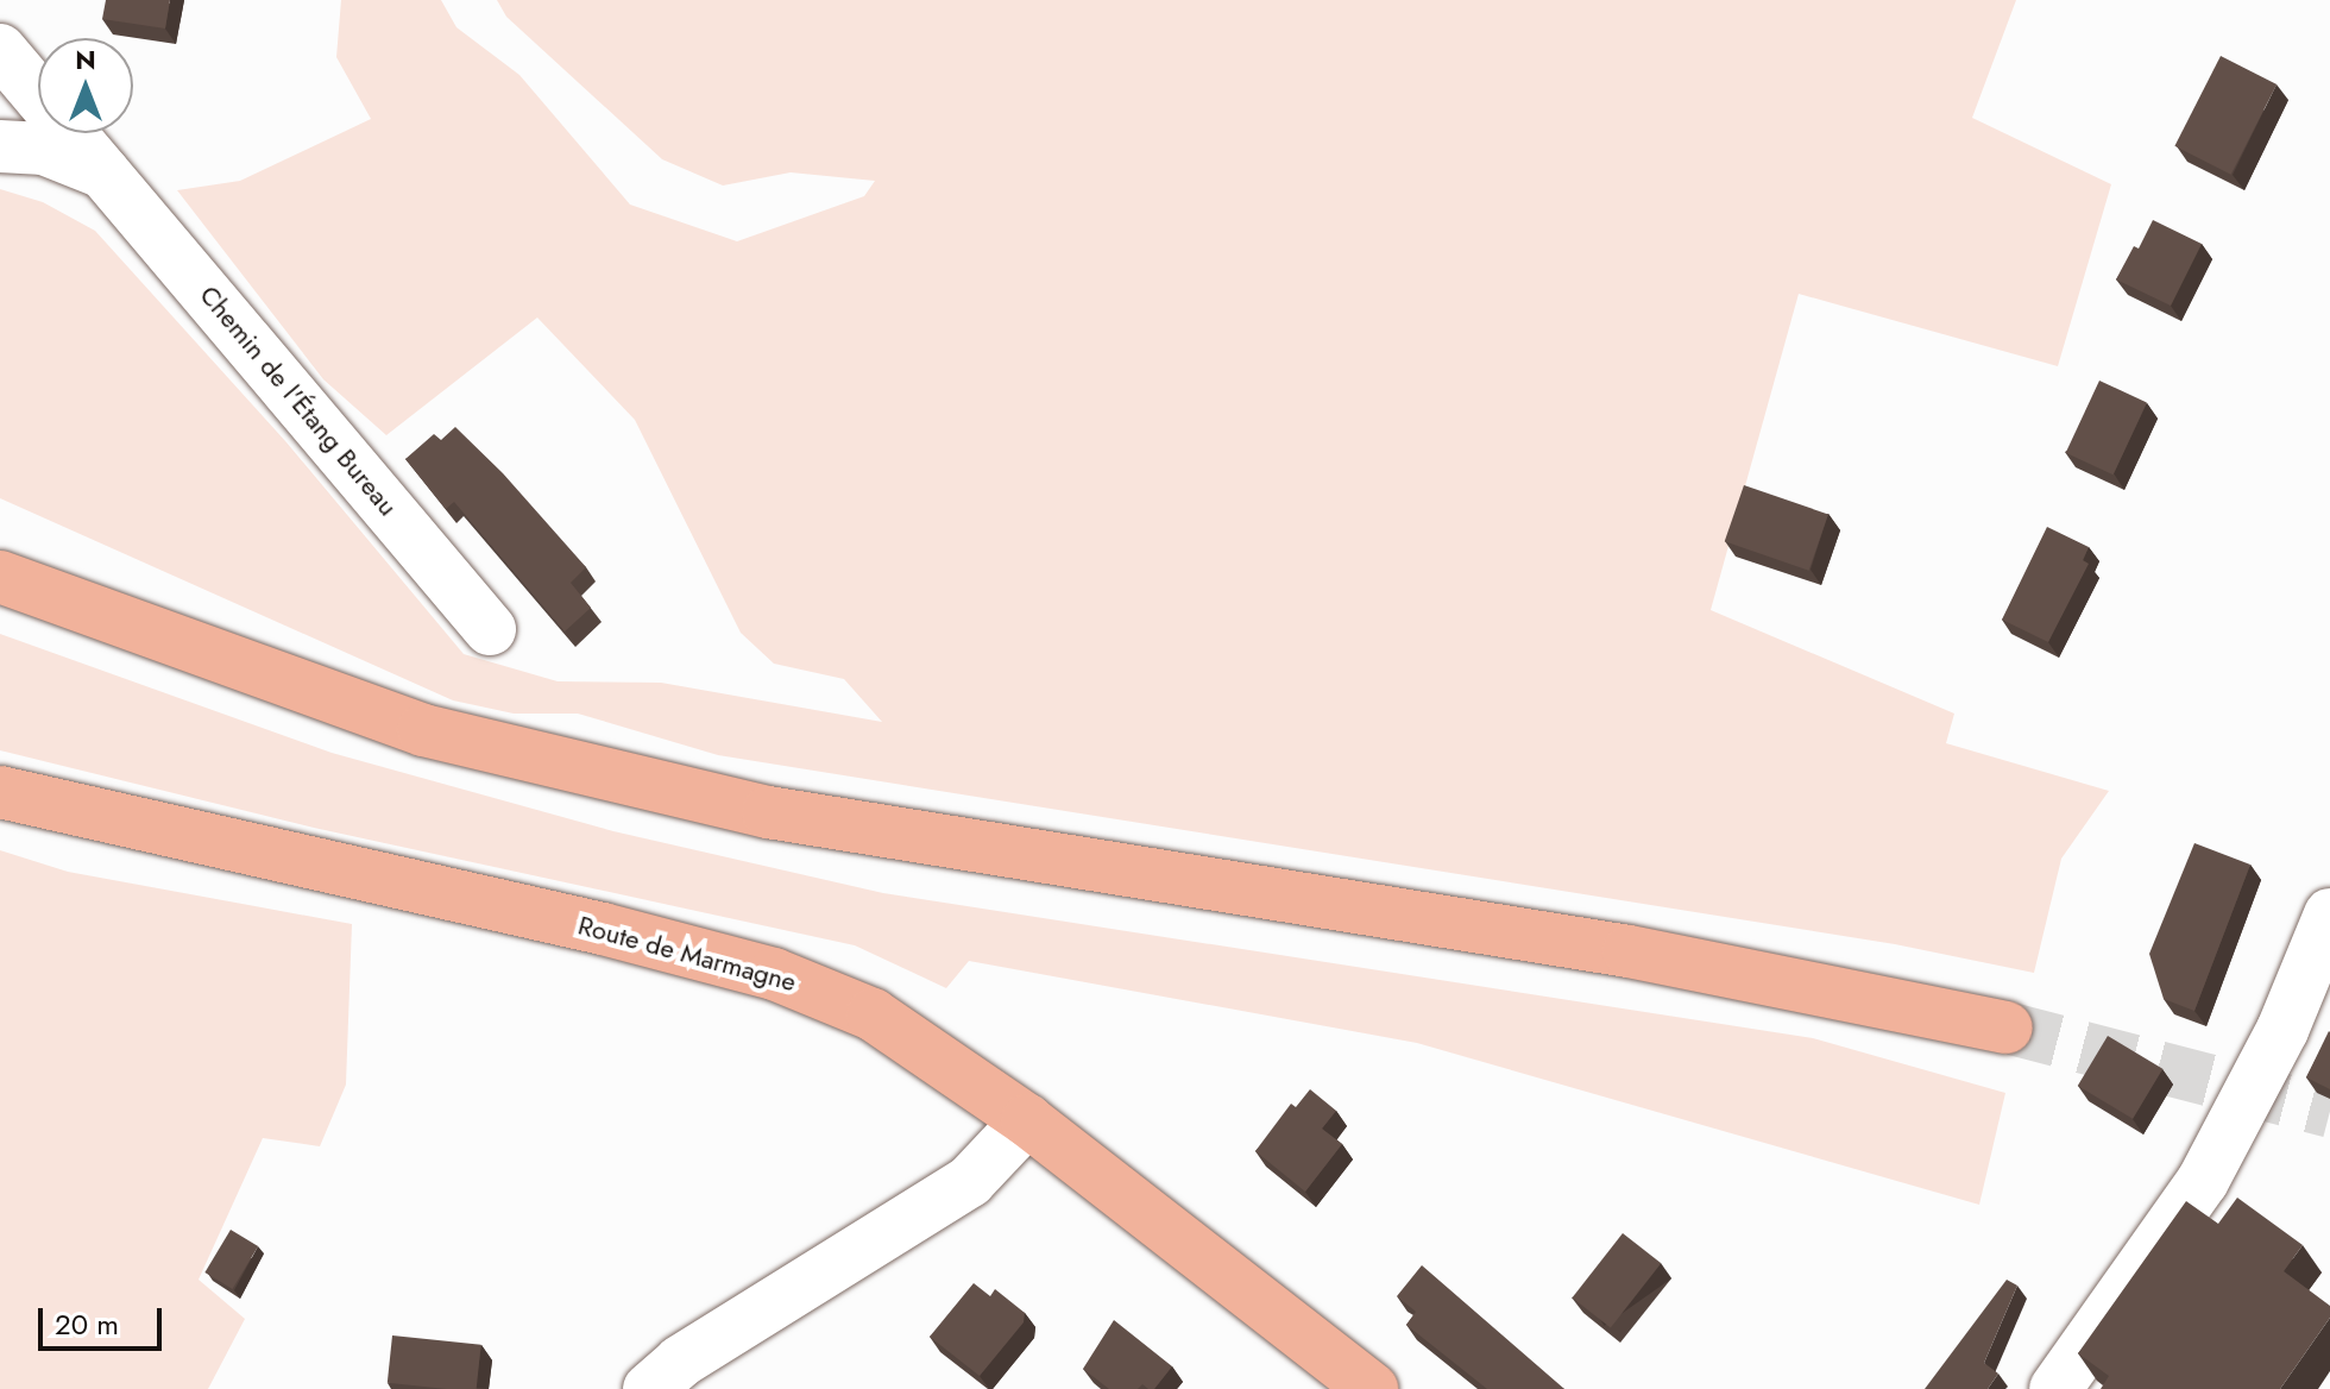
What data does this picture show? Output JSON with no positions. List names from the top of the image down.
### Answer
{
  "streets": {
    "main road": ["Route de Marmagne"],
    "street": ["Chemin de l'Étang Bureau"]
  },
  "scale_bar": "20 m",
  "north": "top"
}
